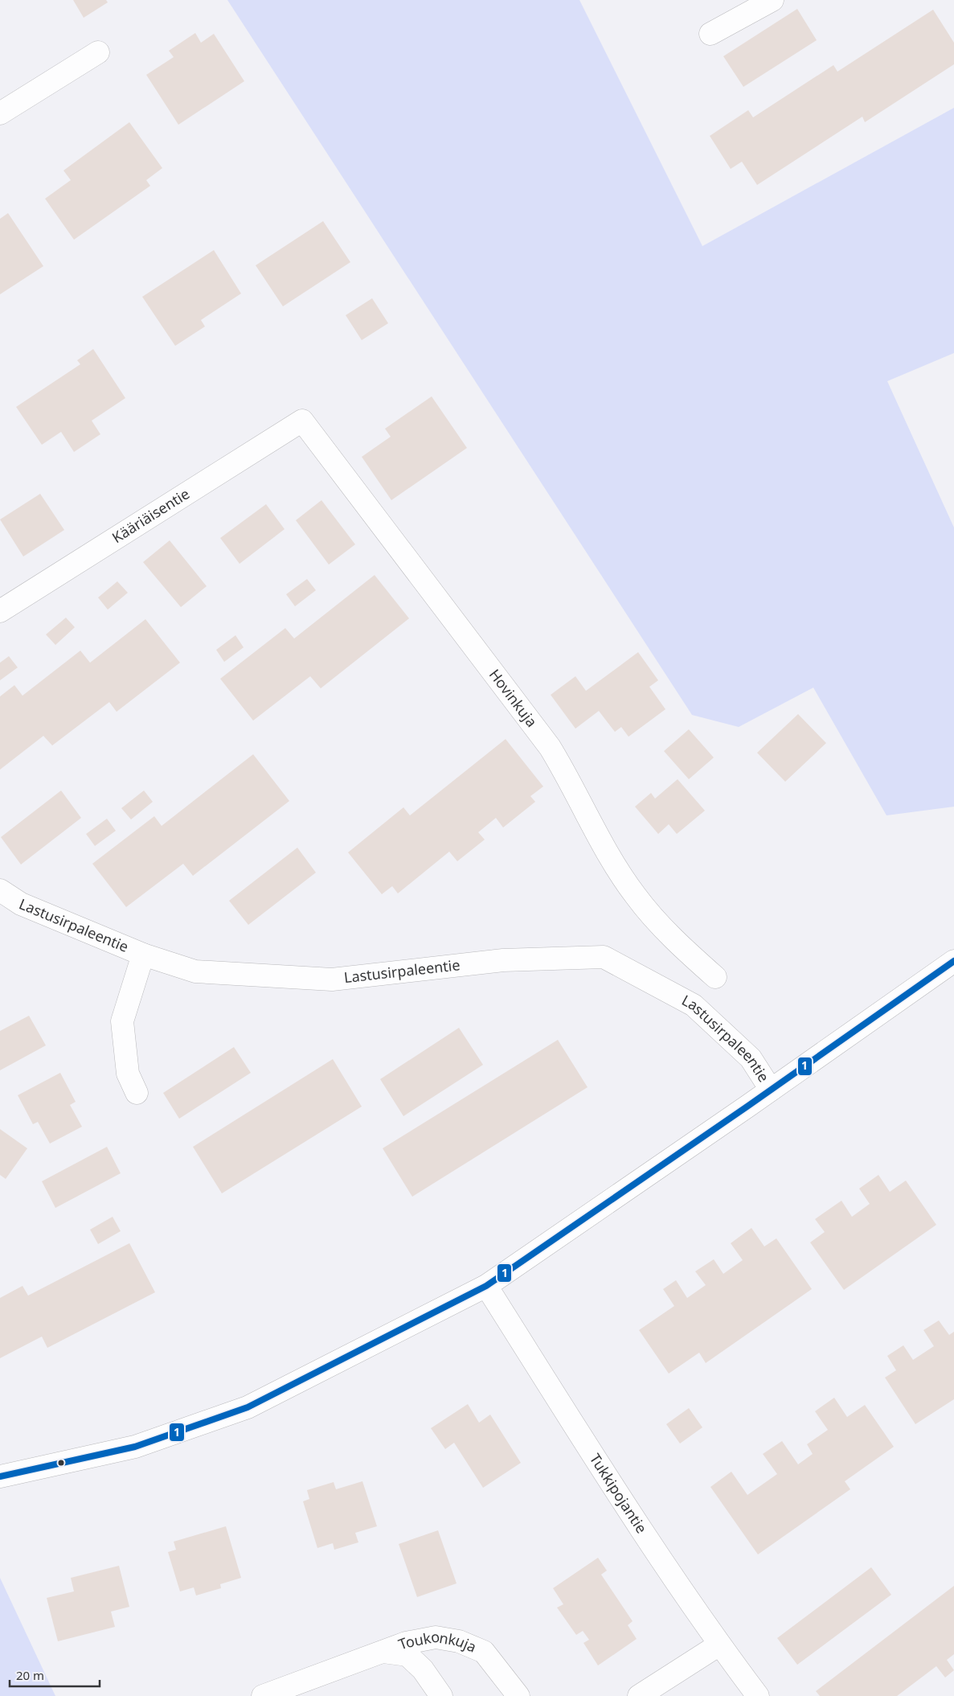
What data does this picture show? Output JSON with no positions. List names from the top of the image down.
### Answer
{
  "streets": {
    "street": [
      "Kääriäisentie",
      "Hovinkuja",
      "Lastusirpaleentie",
      "Tukkipojantie",
      "Toukonkuja"
    ]
  },
  "crossings": [
    ["Kääriäisentie", "Hovinkuja"]
  ],
  "lines": ["transit line 1"],
  "scale_bar": "20 m"
}
